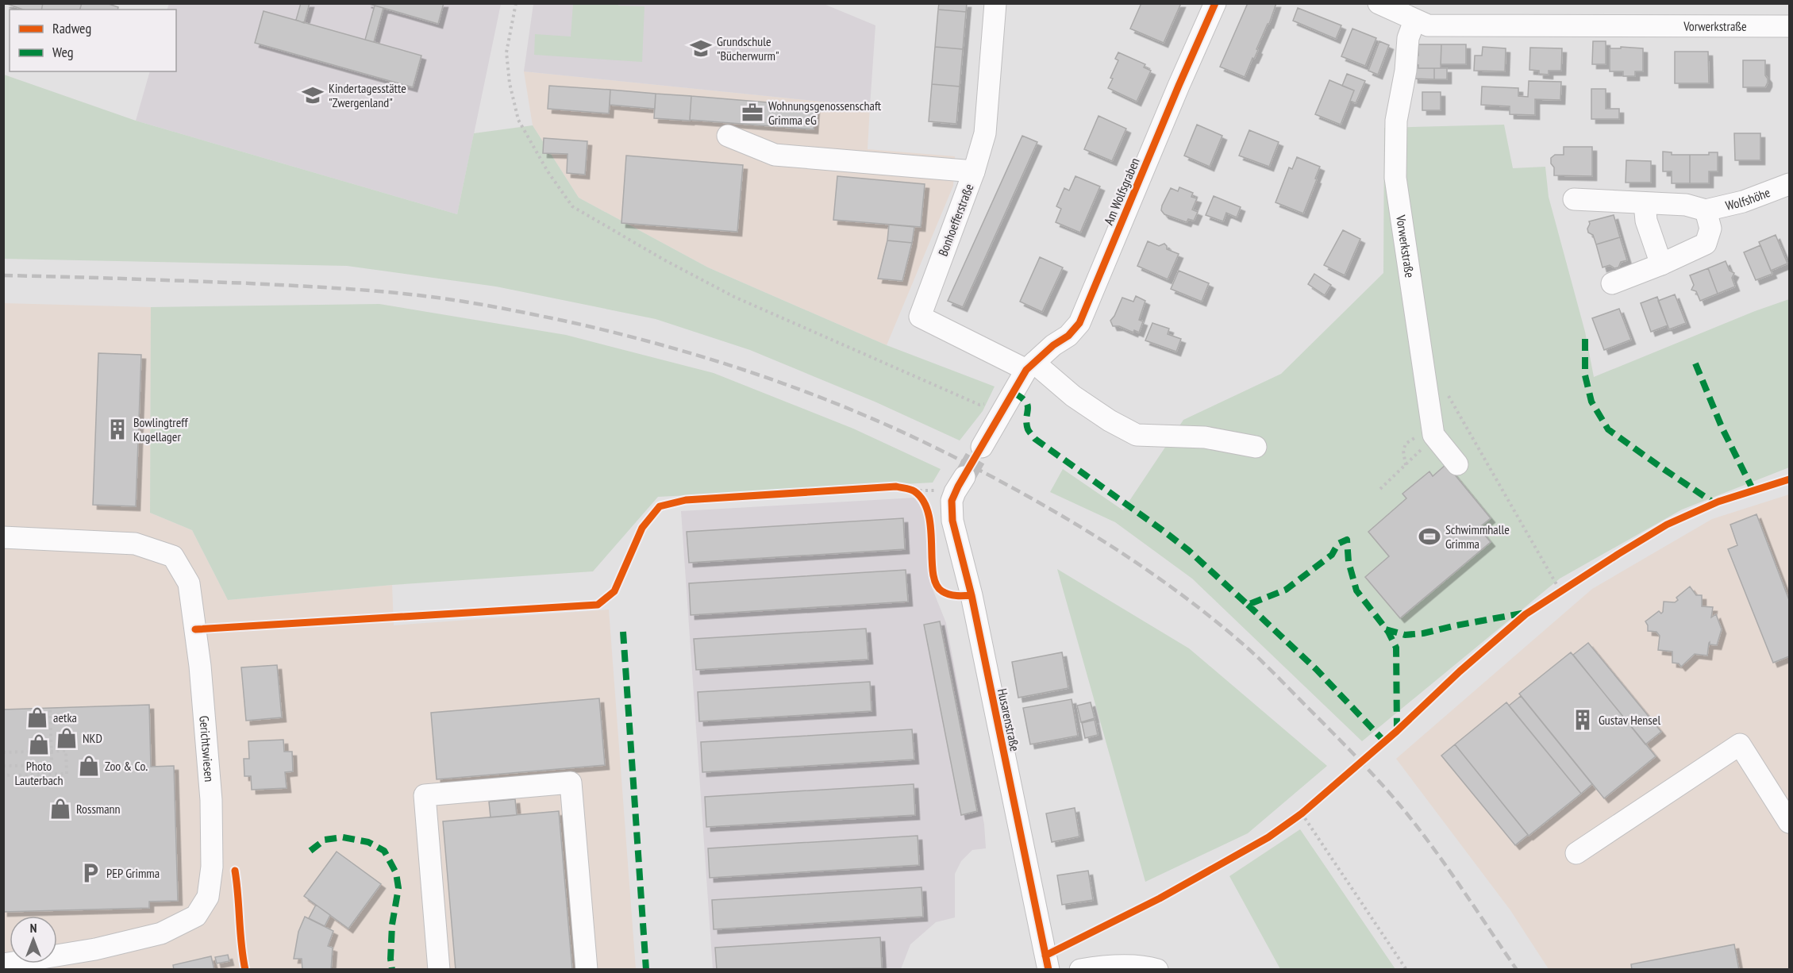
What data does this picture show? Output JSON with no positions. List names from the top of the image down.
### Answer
{
  "streets": {
    "street": [
      "Vorwerkstraße",
      "Am Wolfsgraben",
      "Wolfshöhe",
      "Bonhoefferstraße",
      "Husarenstraße",
      "Gerichtswiesen"
    ]
  },
  "crossings": [
    ["Am Wolfsgraben", "Bonhoefferstraße"]
  ],
  "places": {
    "school or university": ["Grundschule \"Bücherwurm\"", "Kindertagesstätte \"Zwergenland\""],
    "office": ["Wohnungsgenossenschaft Grimma eG"],
    "building": ["Bowlingtreff Kugellager", "Gustav Hensel"],
    "sports": ["Schwimmhalle Grimma"],
    "shop": [
      "aetka",
      "NKD",
      "Photo Lauterbach",
      "Zoo & Co.",
      "Rossmann"
    ],
    "parking": ["PEP Grimma"]
  },
  "legend": ["Radweg", "Weg"],
  "north": "top"
}
